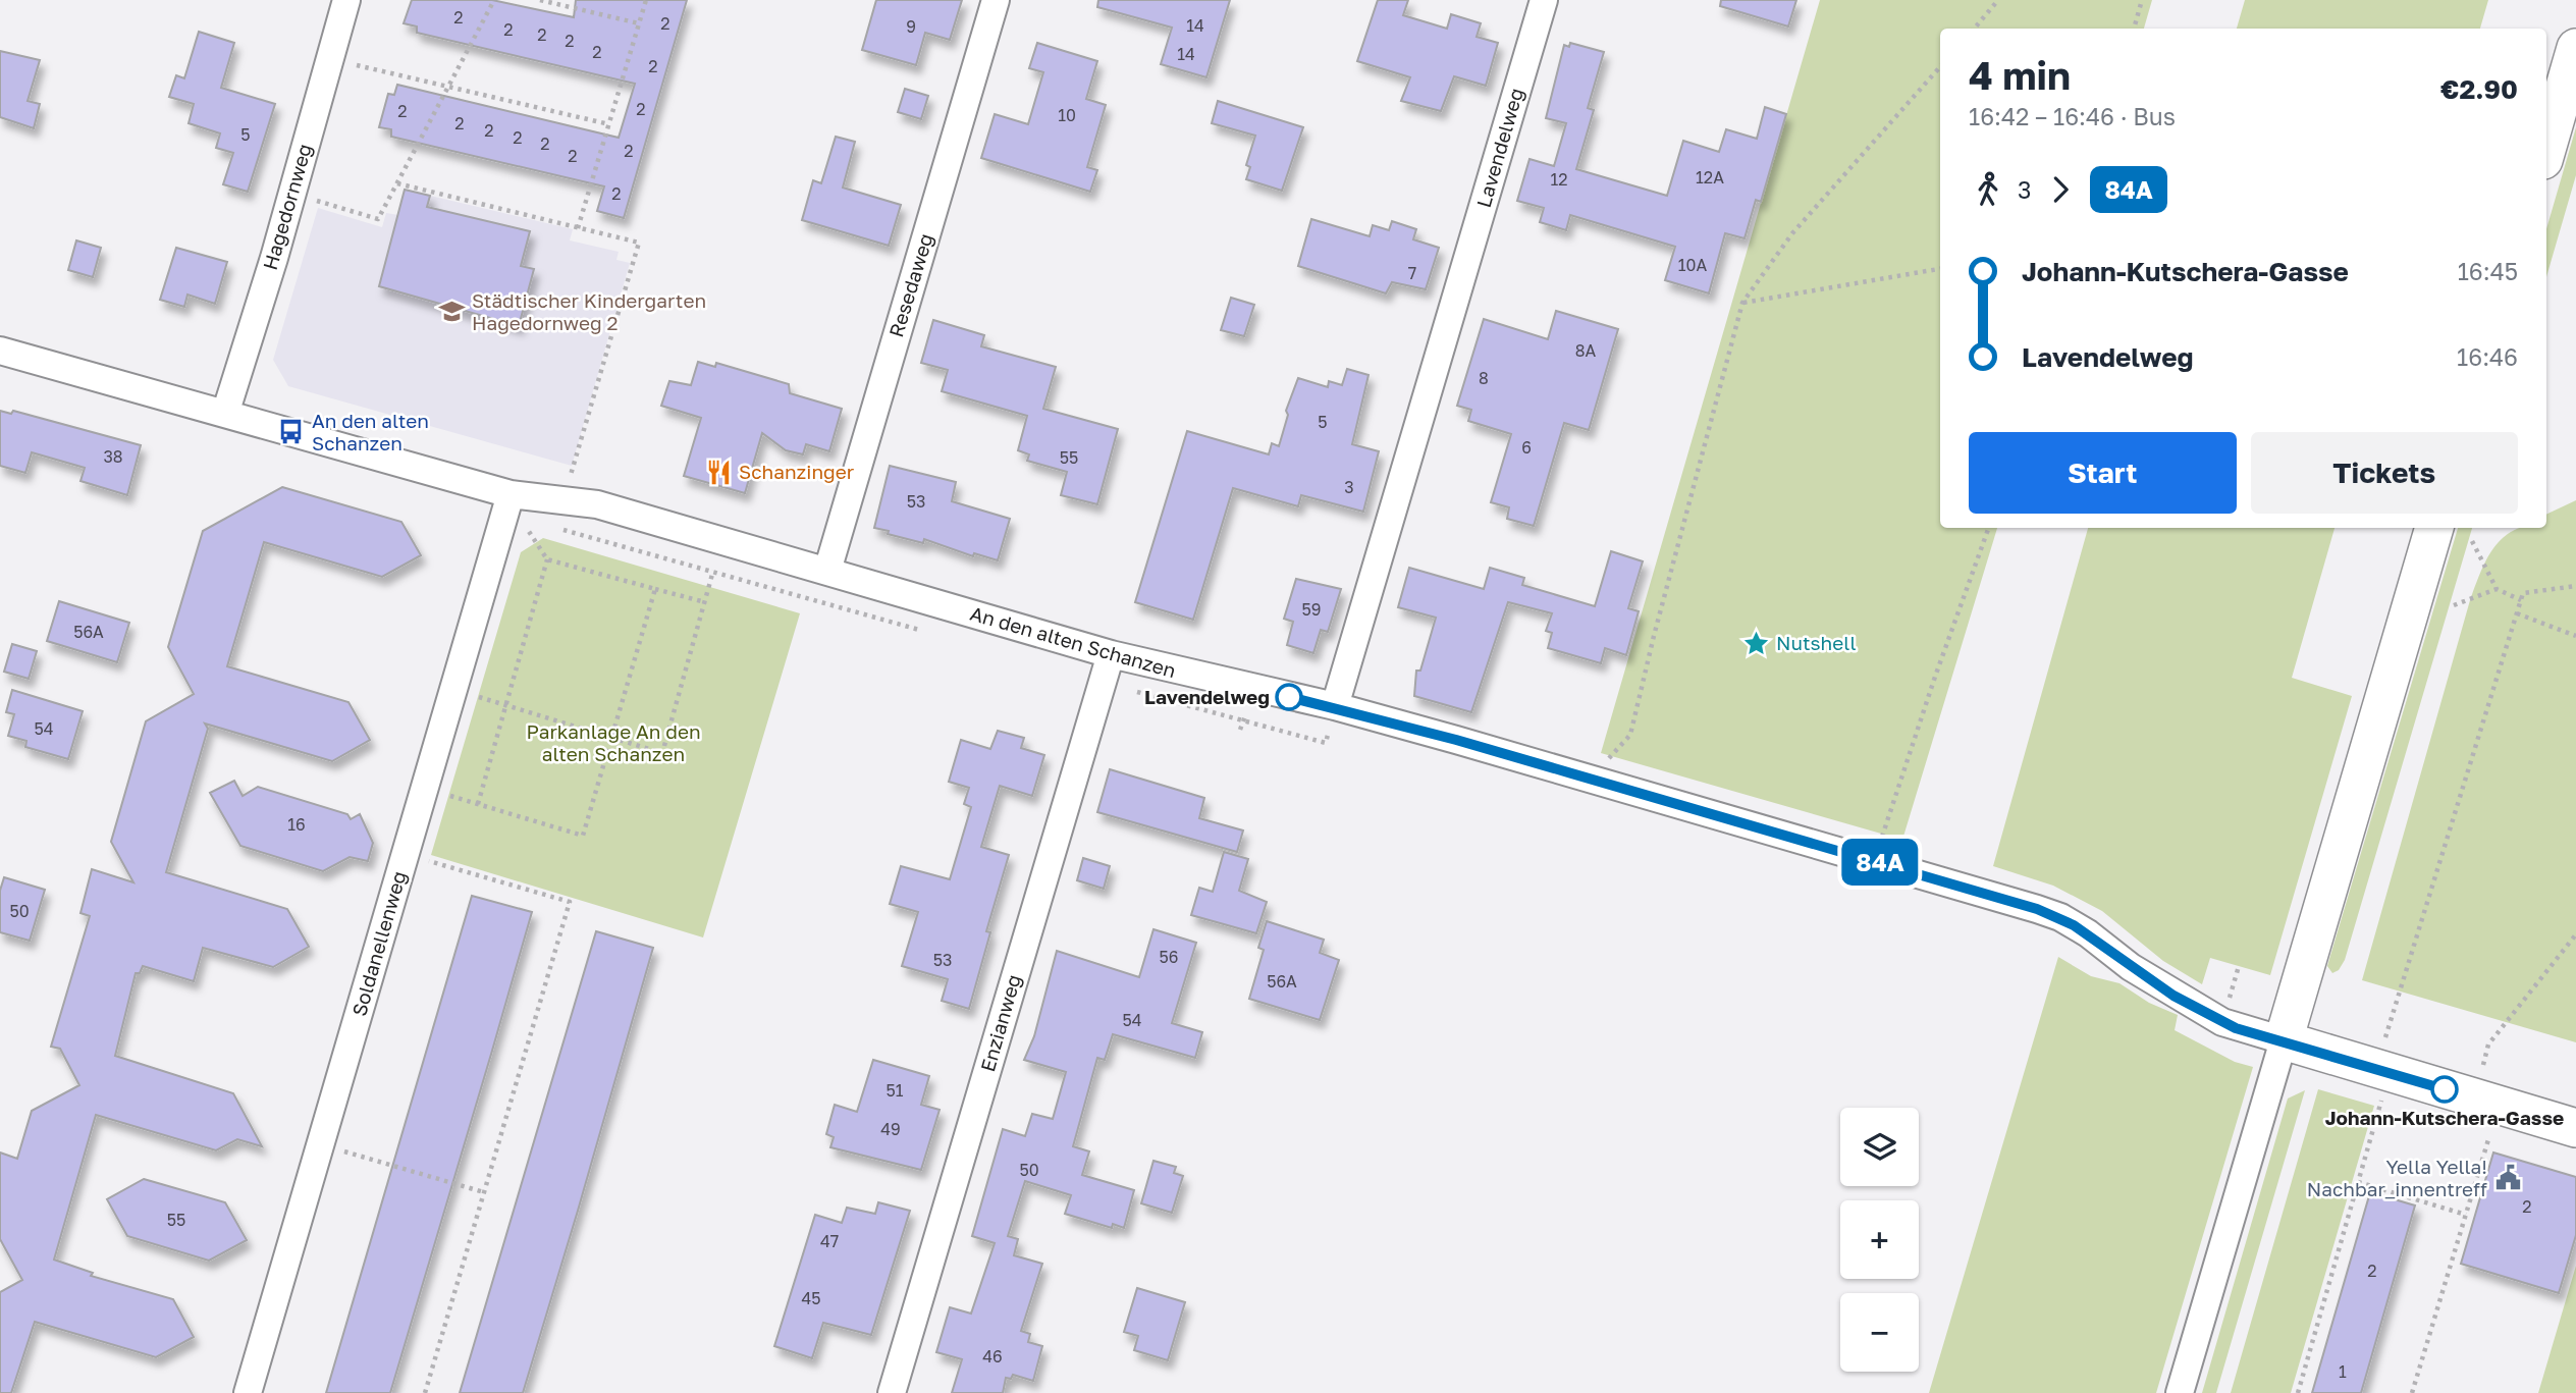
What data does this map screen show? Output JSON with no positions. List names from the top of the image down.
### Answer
{
  "streets": {
    "street": [
      "Lavendelweg",
      "Hagedornweg",
      "Resedaweg",
      "An den alten Schanzen",
      "Soldanellenweg",
      "Enzianweg"
    ]
  },
  "crossings": [
    ["Lavendelweg", "An den alten Schanzen"],
    ["Hagedornweg", "An den alten Schanzen"],
    ["Resedaweg", "An den alten Schanzen"],
    ["An den alten Schanzen", "Soldanellenweg"],
    ["An den alten Schanzen", "Enzianweg"]
  ],
  "parks": ["Parkanlage An den alten Schanzen"],
  "places": {
    "school or university": ["Städtischer Kindergarten Hagedornweg 2"],
    "bus stop": ["An den alten Schanzen"],
    "restaurant": ["Schanzinger"],
    "place": ["Nutshell"],
    "other": ["Lavendelweg", "Johann-Kutschera-Gasse"],
    "public building": ["Yella Yella! Nachbar_innentreff"]
  },
  "lines": ["bus line 84A"],
  "house_numbers": [
    "2",
    "2",
    "14",
    "9",
    "2",
    "2",
    "2",
    "2",
    "14",
    "2",
    "2",
    "2",
    "10",
    "2",
    "2",
    "5",
    "2",
    "2",
    "2",
    "2",
    "12A",
    "12",
    "2",
    "10A",
    "7",
    "8A",
    "8",
    "5",
    "6",
    "38",
    "55",
    "3",
    "53",
    "59",
    "56A",
    "54",
    "16",
    "50",
    "56",
    "53",
    "56A",
    "54",
    "51",
    "49",
    "50",
    "2",
    "55",
    "47",
    "2",
    "45",
    "46",
    "1"
  ],
  "page": {
    "on_map": "84A",
    "heading": ["4 min", "16:42 – 16:46 · Bus", "€2.90"],
    "legs": ["3", "84A"],
    "list": [
      {
        "name": "Johann-Kutschera-Gasse",
        "value": "16:45"
      },
      {
        "name": "Lavendelweg",
        "value": "16:46"
      }
    ],
    "buttons": ["Start", "Tickets"],
    "map_buttons": ["+", "−"]
  }
}
